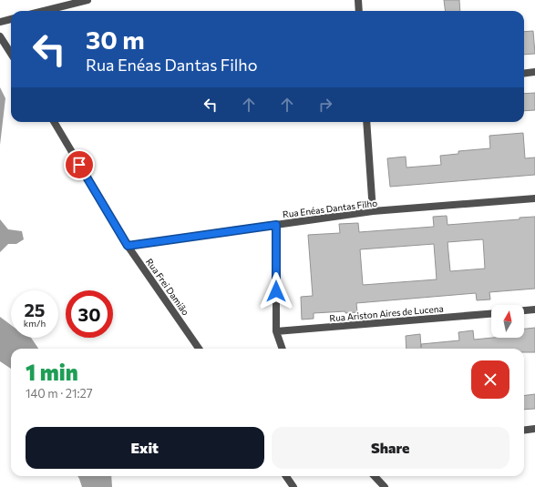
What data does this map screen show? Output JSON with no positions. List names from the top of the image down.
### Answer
{
  "streets": {
    "street": ["Rua Enéas Dantas Filho", "Rua Frei Damião", "Rua Ariston Aires de Lucena"]
  },
  "crossings": [
    ["Rua Enéas Dantas Filho", "Rua Frei Damião"]
  ],
  "north": "top",
  "page": {
    "turn": ["30 m", "Rua Enéas Dantas Filho"],
    "speed": "25 km/h",
    "limit": "30",
    "heading": ["1 min", "140 m · 21:27"],
    "buttons": ["Exit", "Share"]
  }
}
